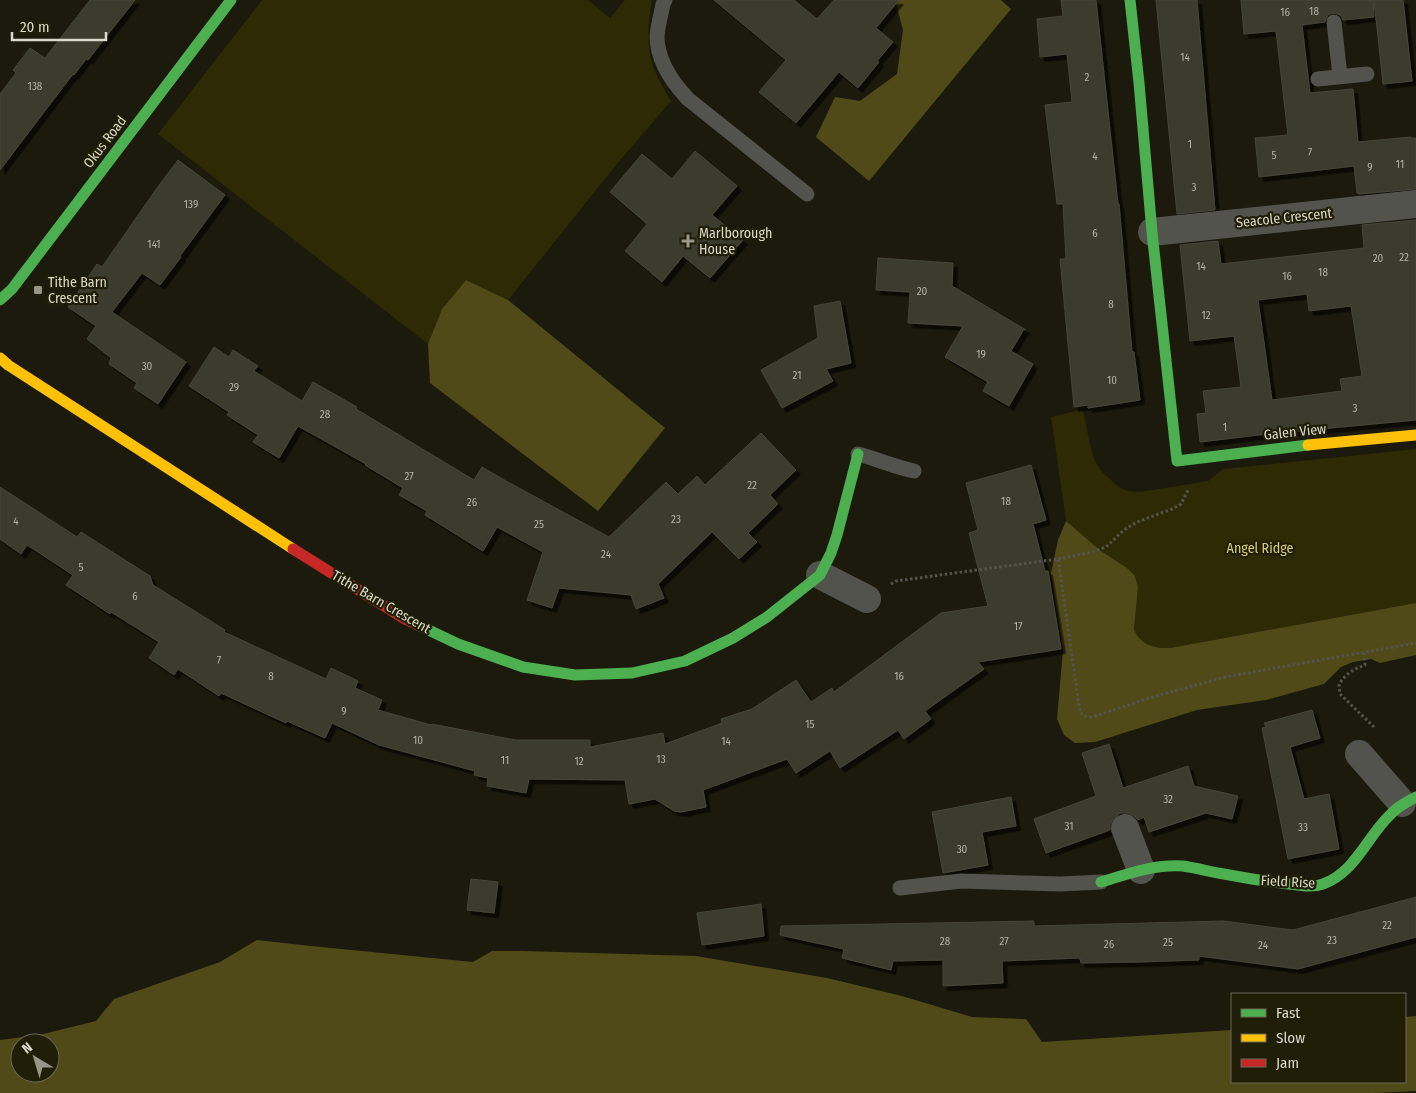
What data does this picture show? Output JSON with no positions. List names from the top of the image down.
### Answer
{
  "streets": {
    "street": [
      "Okus Road",
      "Seacole Crescent",
      "Galen View",
      "Tithe Barn Crescent",
      "Field Rise"
    ]
  },
  "parks": ["Angel Ridge"],
  "places": {
    "health": ["Marlborough House"],
    "transit": ["Tithe Barn Crescent"]
  },
  "house_numbers": [
    "18",
    "16",
    "14",
    "2",
    "138",
    "1",
    "7",
    "5",
    "4",
    "11",
    "9",
    "3",
    "139",
    "6",
    "141",
    "22",
    "20",
    "14",
    "18",
    "16",
    "20",
    "8",
    "12",
    "19",
    "30",
    "21",
    "10",
    "29",
    "3",
    "28",
    "1",
    "27",
    "22",
    "18",
    "26",
    "23",
    "4",
    "25",
    "24",
    "5",
    "6",
    "17",
    "7",
    "8",
    "16",
    "9",
    "15",
    "10",
    "14",
    "13",
    "11",
    "12",
    "32",
    "31",
    "33",
    "30",
    "22",
    "23",
    "28",
    "27",
    "25",
    "26",
    "24"
  ],
  "legend": ["Fast", "Slow", "Jam"],
  "scale_bar": "20 m",
  "north": "top left"
}
